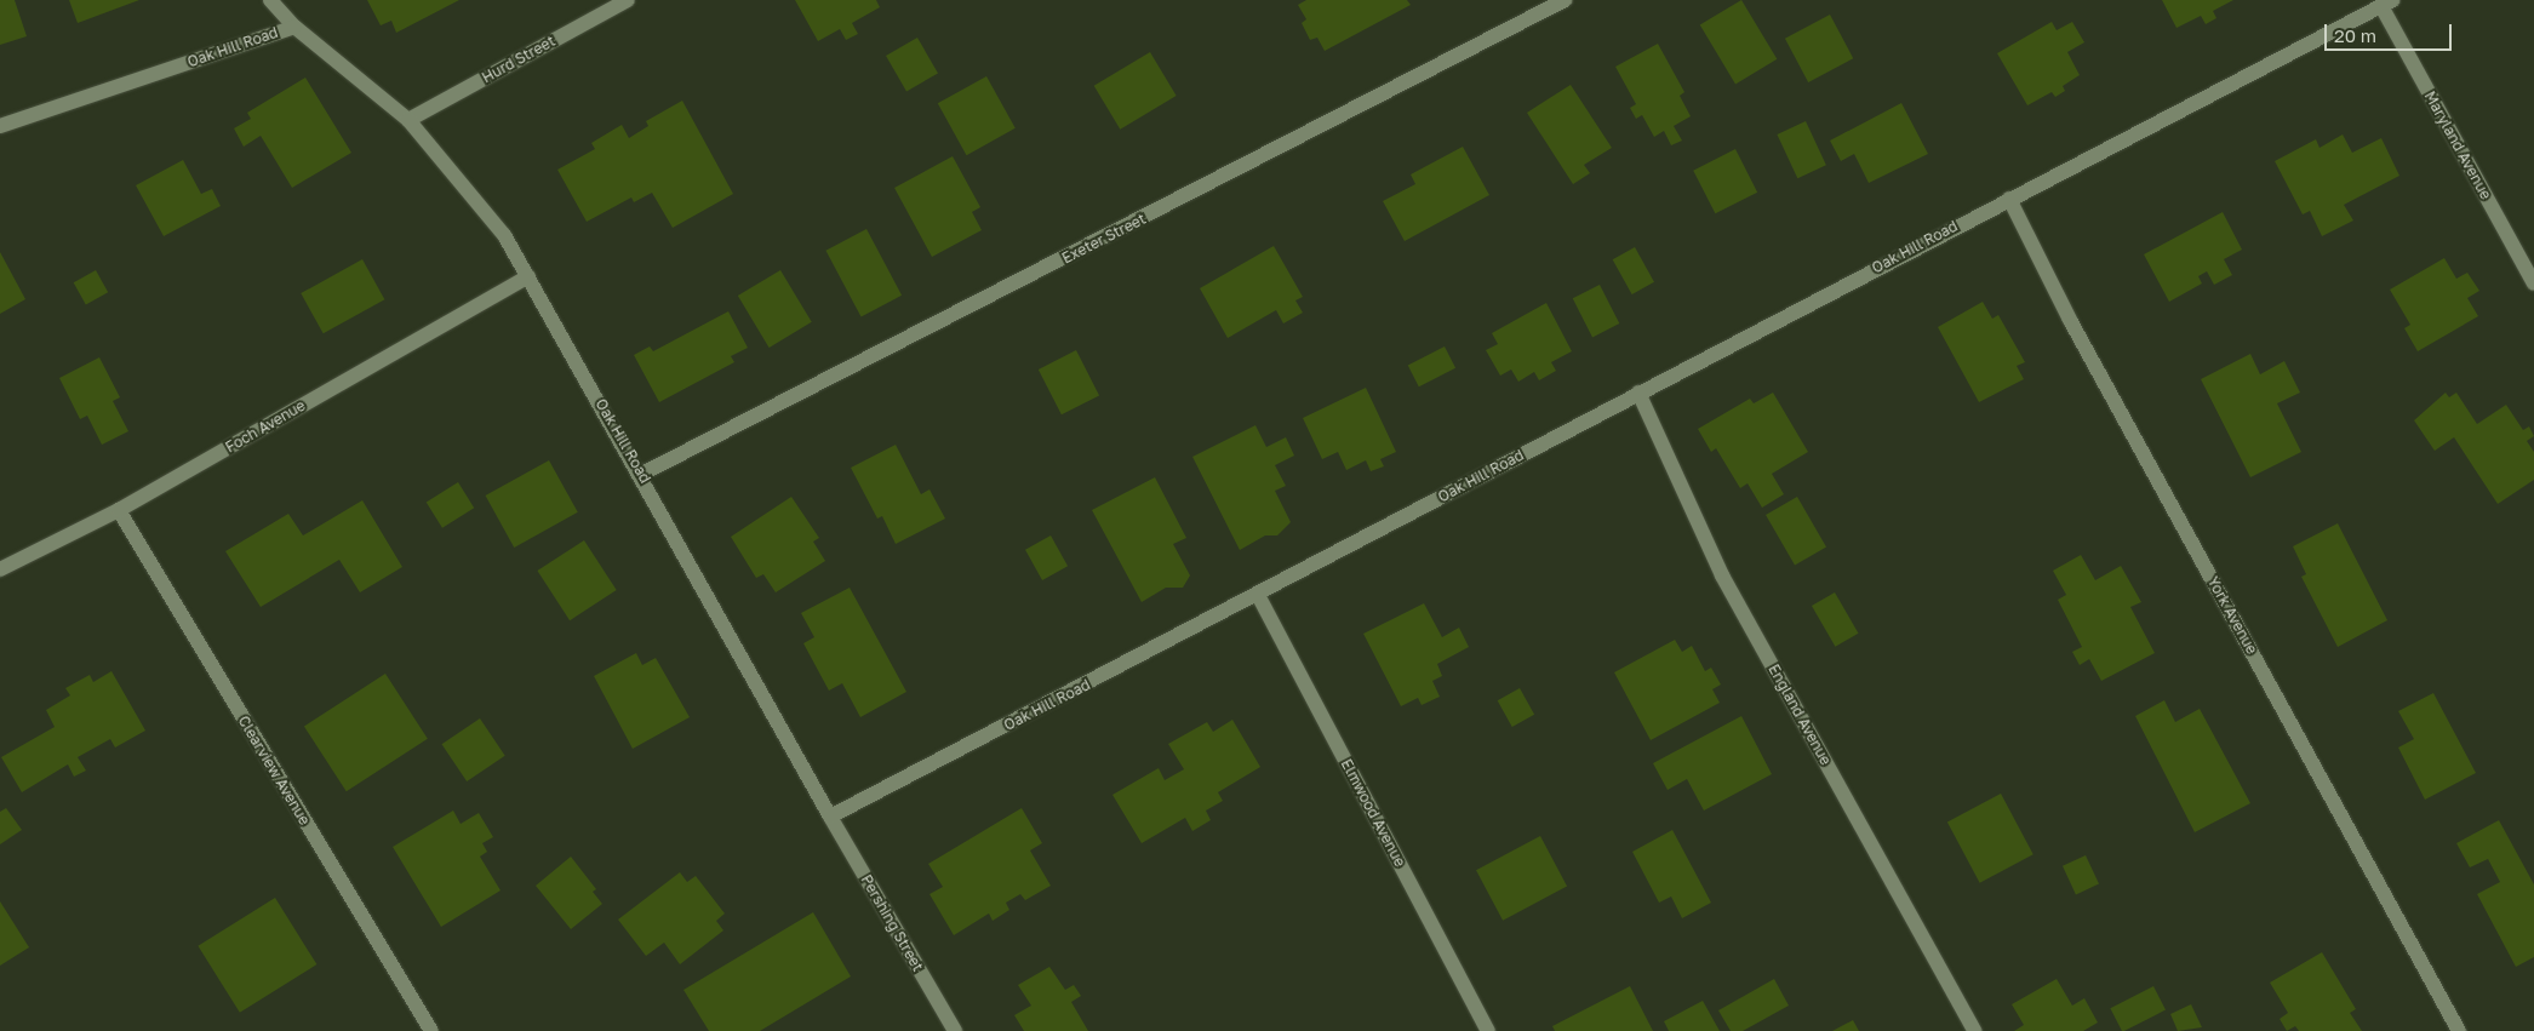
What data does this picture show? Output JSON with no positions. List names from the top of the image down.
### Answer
{
  "streets": {
    "street": [
      "Oak Hill Road",
      "Hurd Street",
      "Maryland Avenue",
      "Exeter Street",
      "Foch Avenue",
      "York Avenue",
      "England Avenue",
      "Clearview Avenue",
      "Elmwood Avenue",
      "Pershing Street"
    ]
  },
  "crossings": [
    ["Oak Hill Road", "Hurd Street"],
    ["Oak Hill Road", "Maryland Avenue"],
    ["Oak Hill Road", "Exeter Street"],
    ["Oak Hill Road", "Foch Avenue"],
    ["Oak Hill Road", "York Avenue"],
    ["Oak Hill Road", "England Avenue"],
    ["Oak Hill Road", "Elmwood Avenue"],
    ["Oak Hill Road", "Pershing Street"],
    ["Foch Avenue", "Clearview Avenue"]
  ],
  "scale_bar": "20 m"
}
